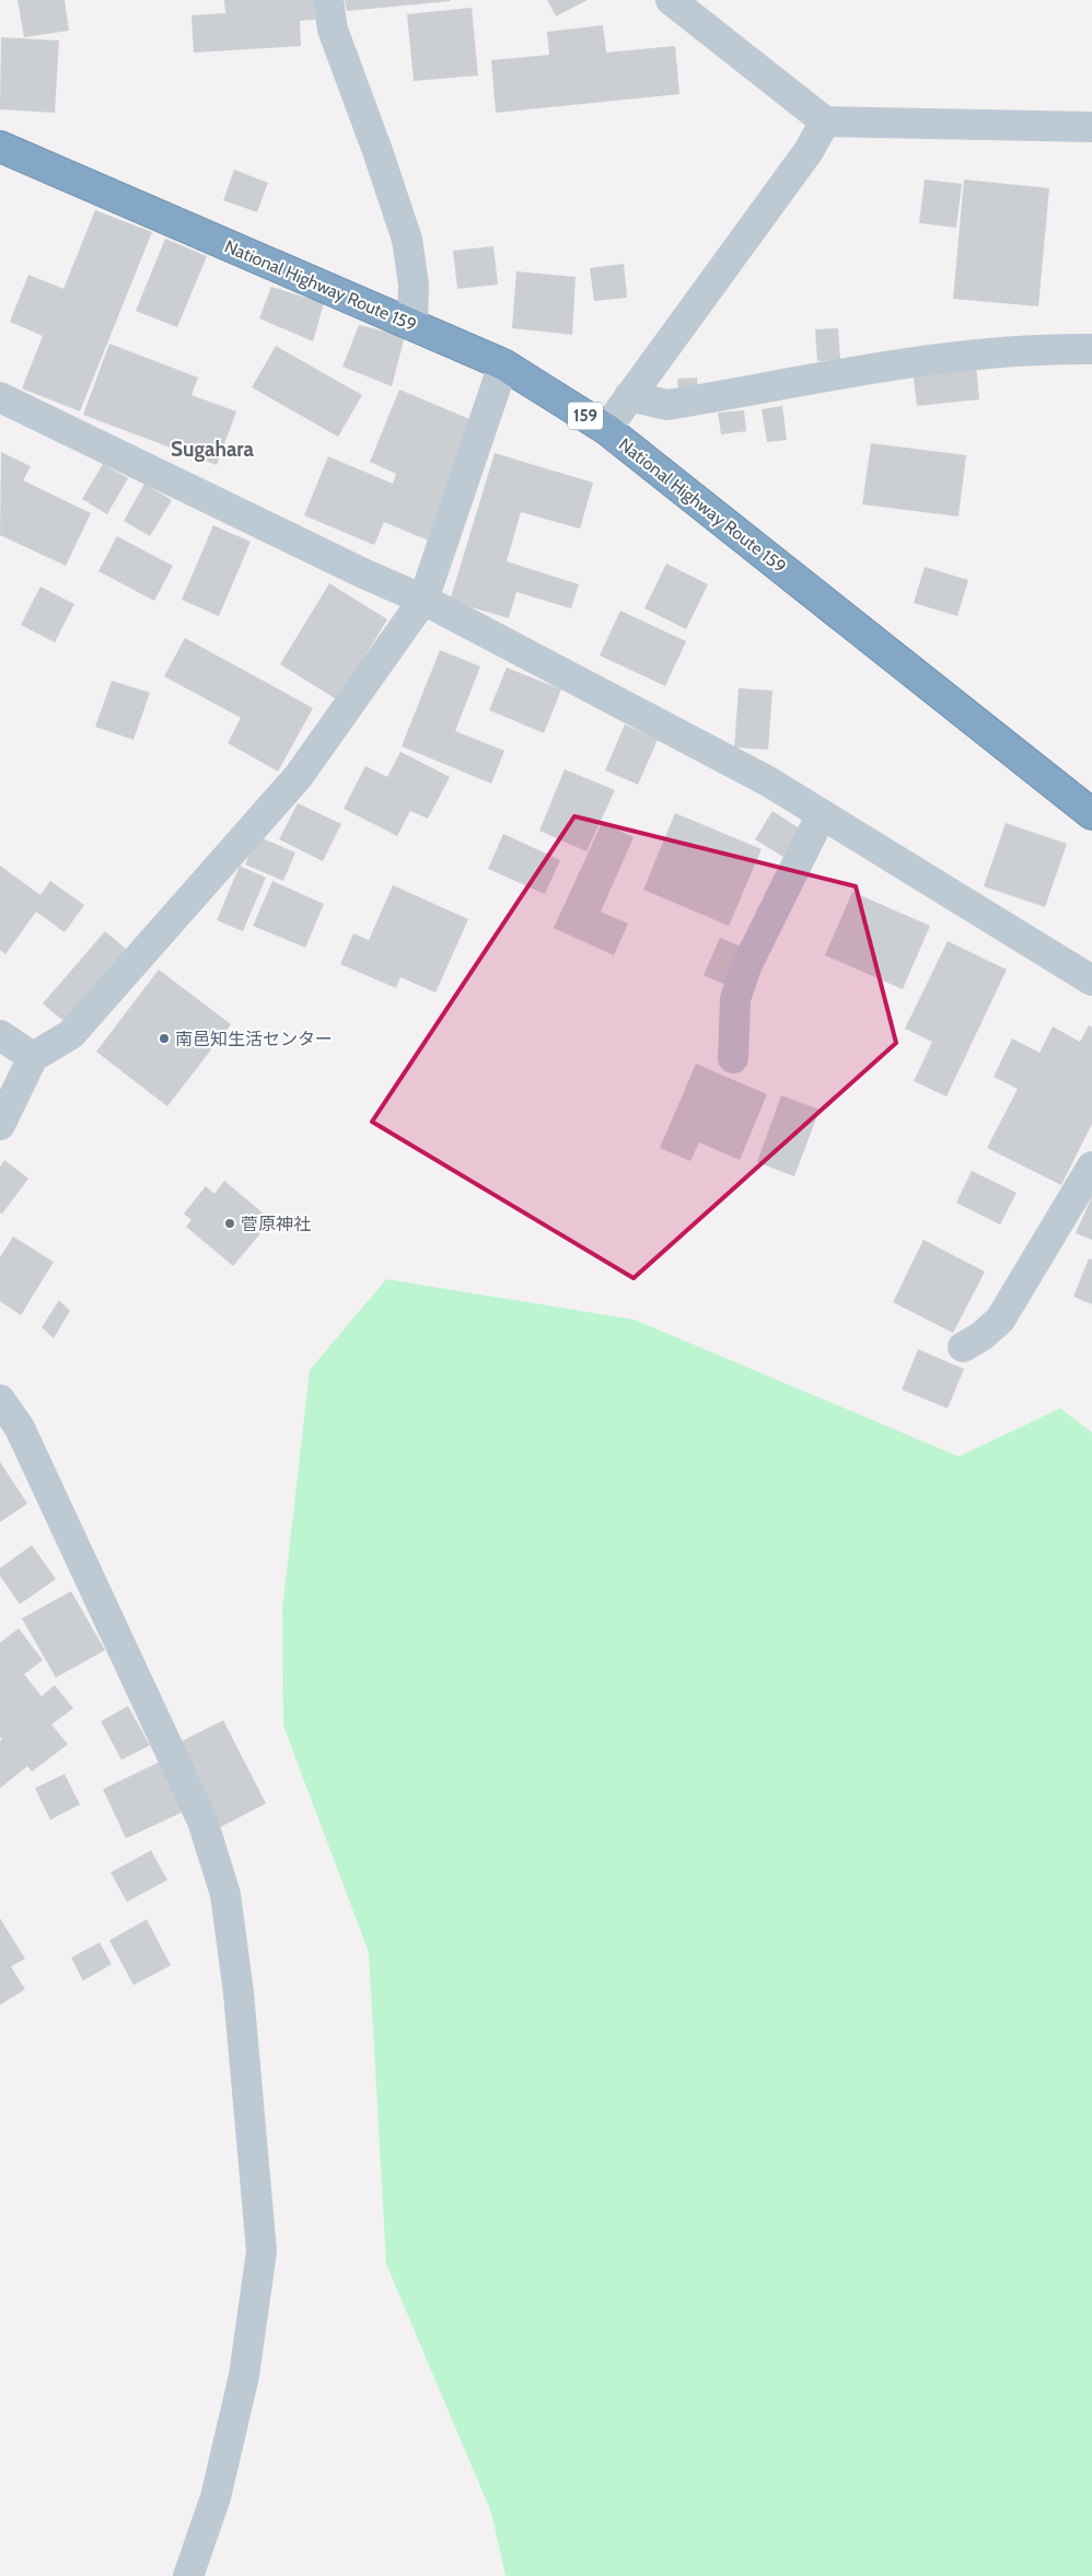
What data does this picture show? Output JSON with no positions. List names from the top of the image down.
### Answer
{
  "streets": {
    "highway": ["National Highway Route 159", "159"]
  },
  "districts": ["Sugahara"],
  "places": ["南邑知生活センター", "菅原神社"]
}
